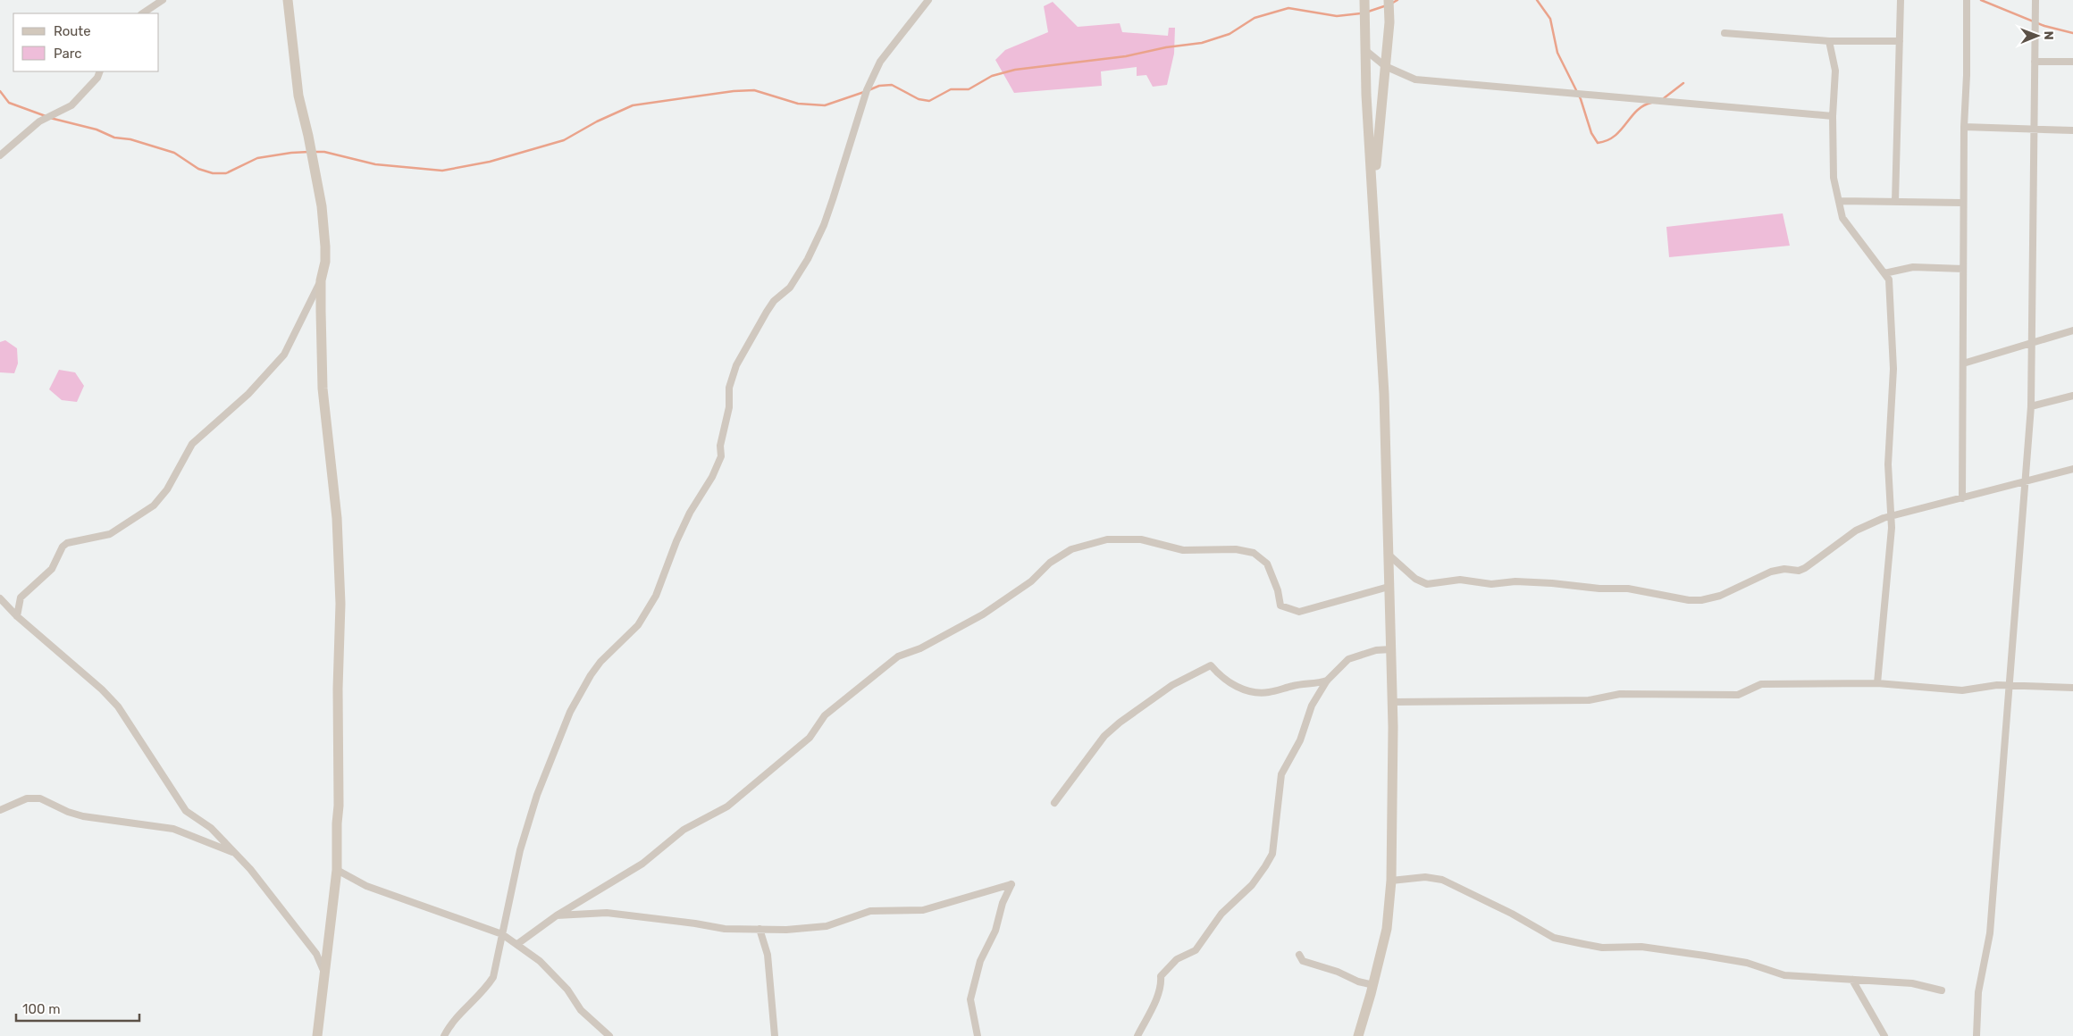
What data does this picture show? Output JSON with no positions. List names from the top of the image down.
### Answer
{
  "legend": ["Route", "Parc"],
  "scale_bar": "100 m",
  "north": "right"
}
